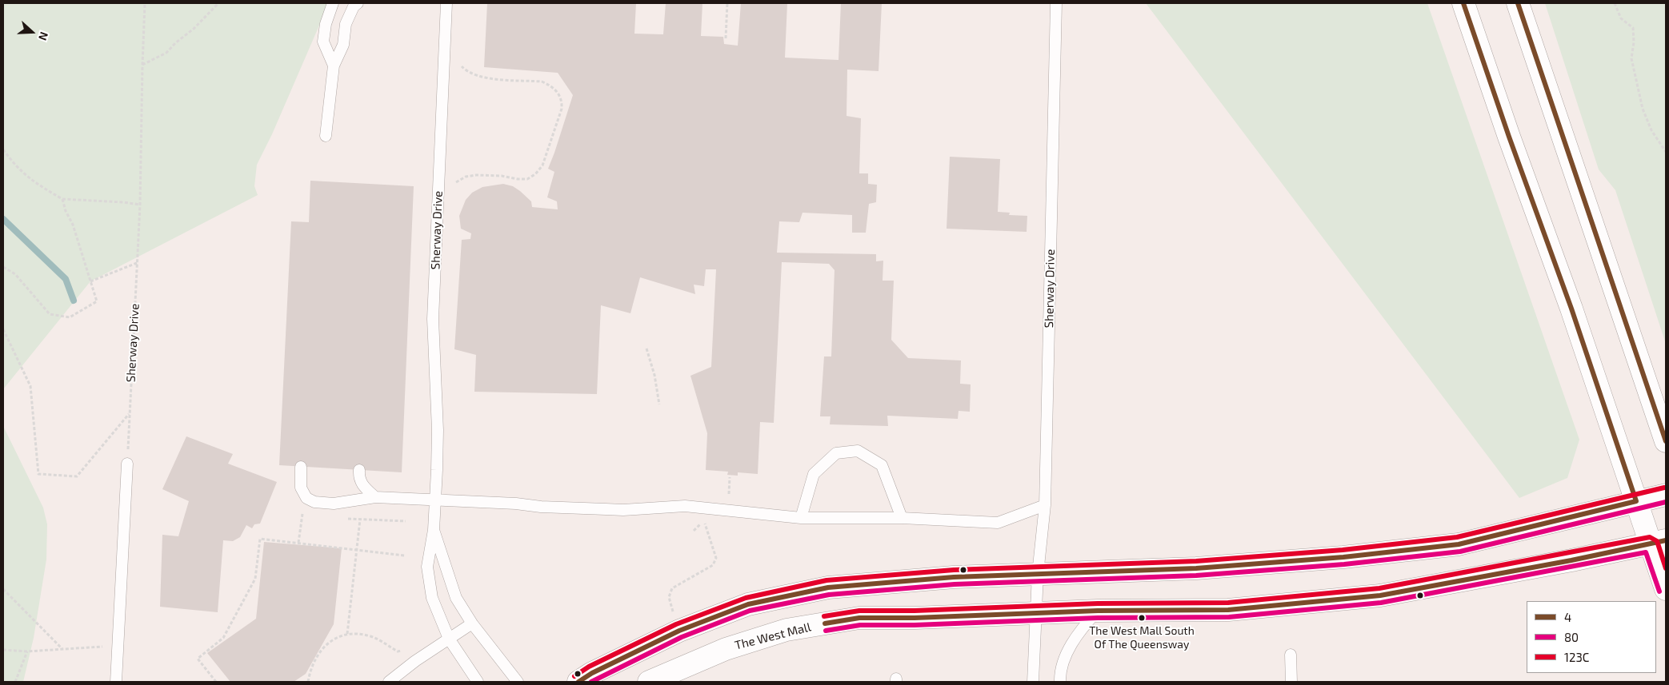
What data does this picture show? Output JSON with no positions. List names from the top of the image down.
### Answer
{
  "streets": {
    "main road": ["The West Mall"],
    "lane": ["Sherway Drive"]
  },
  "crossings": [
    ["Sherway Drive", "The West Mall"]
  ],
  "places": ["The West Mall South Of The Queensway"],
  "lines": ["transit line 4", "transit line 123C", "transit line 80"],
  "legend": ["4", "80", "123C"],
  "north": "right"
}
